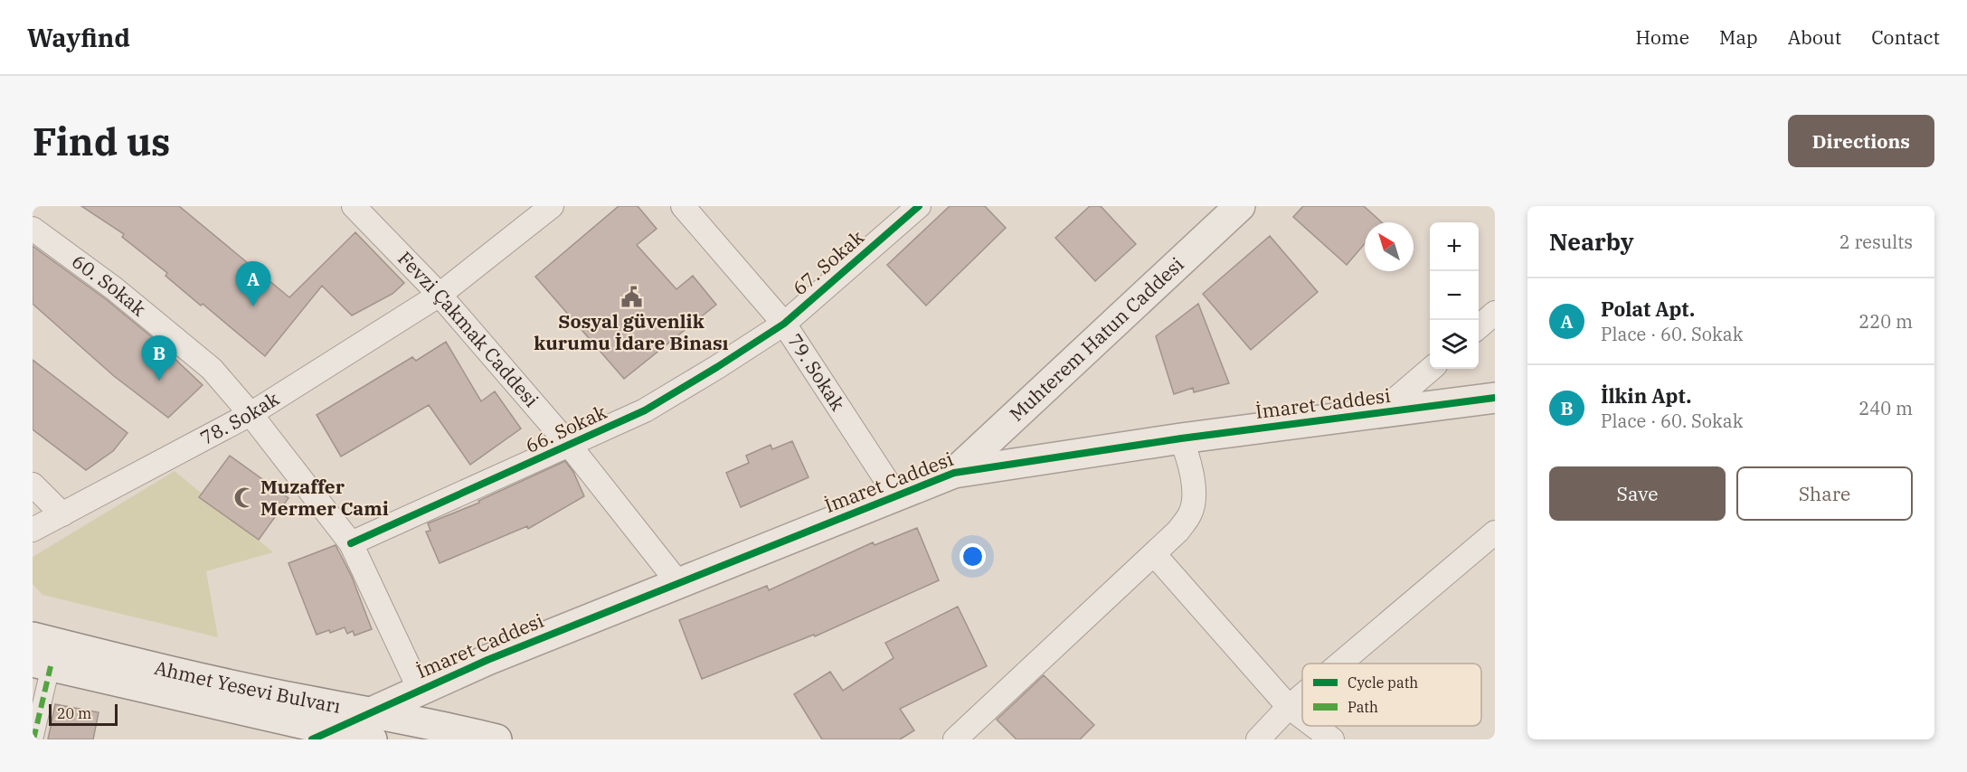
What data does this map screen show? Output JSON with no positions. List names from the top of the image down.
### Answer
{
  "streets": {
    "street": [
      "67. Sokak",
      "60. Sokak",
      "Fevzi Çakmak Caddesi",
      "Muhterem Hatun Caddesi",
      "79. Sokak",
      "İmaret Caddesi",
      "78. Sokak",
      "66. Sokak",
      "Ahmet Yesevi Bulvarı"
    ]
  },
  "crossings": [
    ["67. Sokak", "79. Sokak"],
    ["67. Sokak", "66. Sokak"],
    ["60. Sokak", "İmaret Caddesi"],
    ["60. Sokak", "78. Sokak"],
    ["60. Sokak", "66. Sokak"],
    ["Fevzi Çakmak Caddesi", "İmaret Caddesi"],
    ["Fevzi Çakmak Caddesi", "78. Sokak"],
    ["Fevzi Çakmak Caddesi", "66. Sokak"],
    ["Muhterem Hatun Caddesi", "İmaret Caddesi"],
    ["79. Sokak", "İmaret Caddesi"],
    ["79. Sokak", "66. Sokak"],
    ["İmaret Caddesi", "Ahmet Yesevi Bulvarı"]
  ],
  "places": {
    "public building": ["Sosyal güvenlik kurumu İdare Binası"],
    "mosque": ["Muzaffer Mermer Cami"]
  },
  "legend": ["Cycle path", "Path"],
  "scale_bar": "20 m",
  "north": "top left",
  "page": {
    "header": "Wayfind",
    "nav": [
      "Home",
      "Map",
      "About",
      "Contact"
    ],
    "buttons": [
      "Directions",
      ["Save", "Share"]
    ],
    "title": "Find us",
    "heading": ["Nearby", "2 results"],
    "map_buttons": ["+", "−"],
    "pins": ["A", "B"],
    "list": [
      {
        "mark": "A",
        "name": "Polat Apt.",
        "note": "Place · 60. Sokak",
        "value": "220 m"
      },
      {
        "mark": "B",
        "name": "İlkin Apt.",
        "note": "Place · 60. Sokak",
        "value": "240 m"
      }
    ],
    "scale": "20 m"
  }
}
